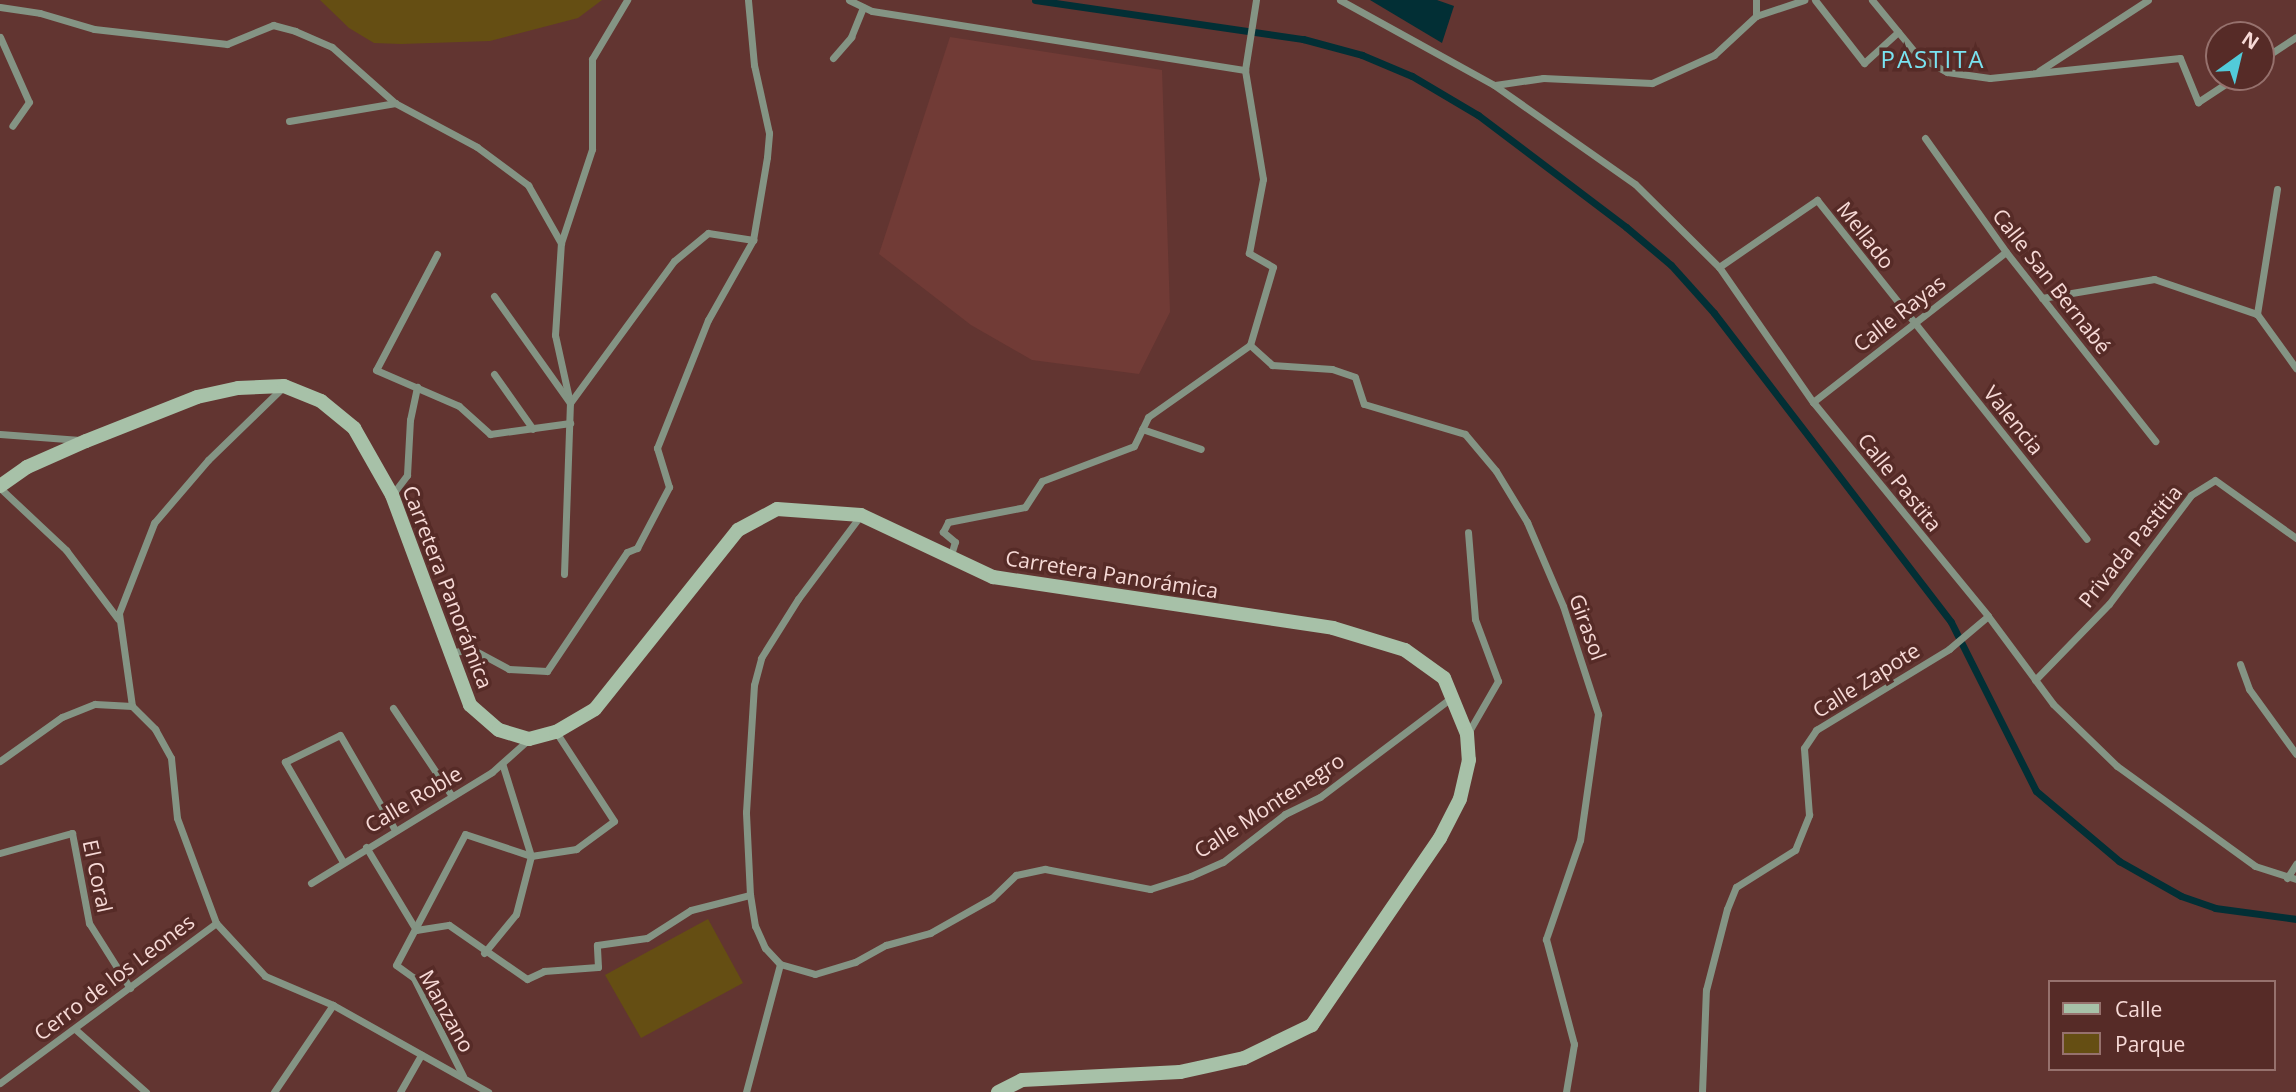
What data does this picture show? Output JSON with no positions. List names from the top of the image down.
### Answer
{
  "streets": {
    "street": [
      "Mellado",
      "Calle San Bernabé",
      "Calle Rayas",
      "Valencia",
      "Calle Pastita",
      "Privada Pastitia",
      "Carretera Panorámica",
      "Girasol",
      "Calle Zapote",
      "Calle Roble",
      "Calle Montenegro",
      "El Coral",
      "Cerro de los Leones",
      "Manzano"
    ]
  },
  "crossings": [
    ["Mellado", "Calle Rayas"],
    ["Mellado", "Valencia"],
    ["Mellado", "Calle Pastita"],
    ["Calle San Bernabé", "Calle Rayas"],
    ["Calle Rayas", "Valencia"],
    ["Calle Rayas", "Calle Pastita"],
    ["Calle Pastita", "Privada Pastitia"],
    ["Calle Pastita", "Calle Zapote"],
    ["Carretera Panorámica", "Calle Roble"],
    ["Carretera Panorámica", "Calle Montenegro"],
    ["El Coral", "Cerro de los Leones"]
  ],
  "districts": ["PASTITA"],
  "legend": ["Calle", "Parque"],
  "north": "top right"
}
